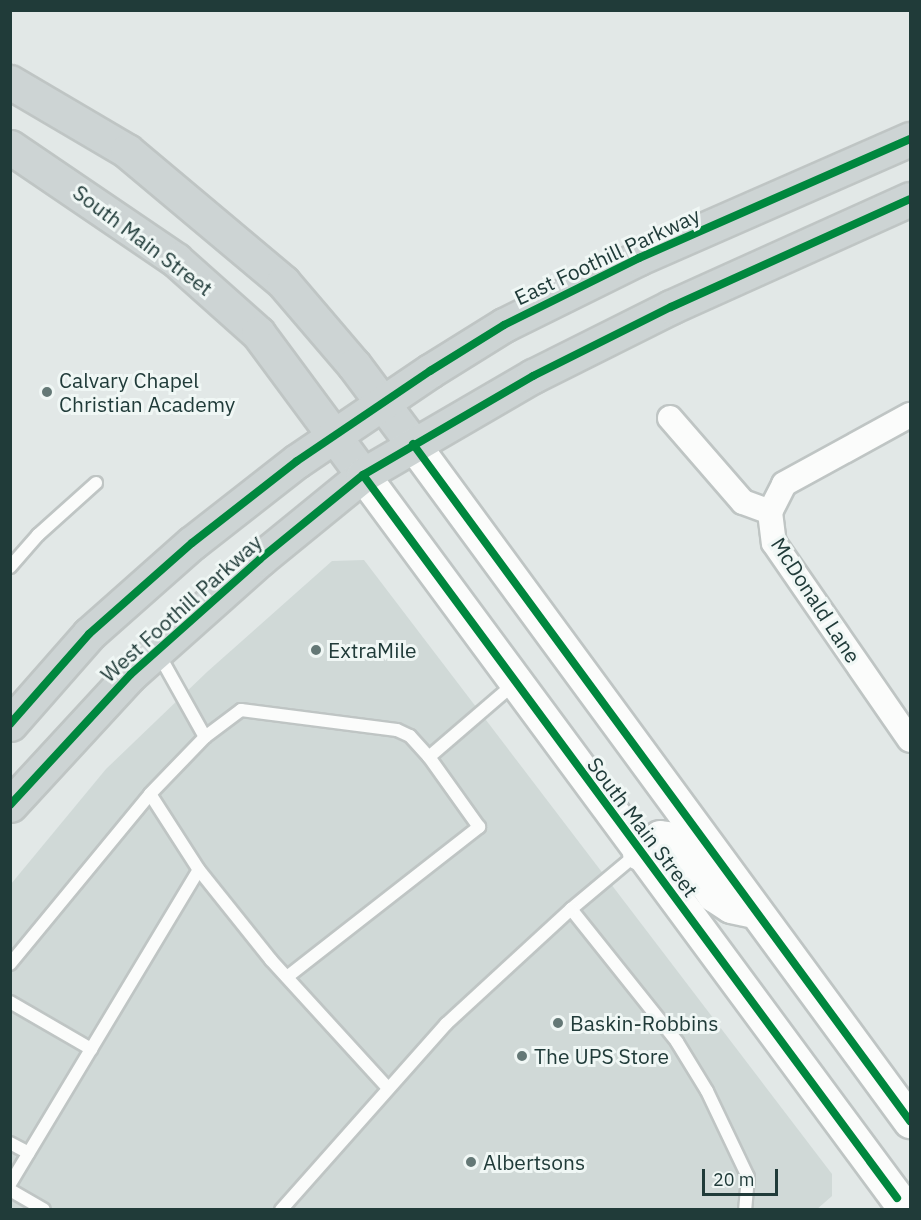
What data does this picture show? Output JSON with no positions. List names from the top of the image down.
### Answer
{
  "streets": {
    "main road": ["South Main Street", "East Foothill Parkway", "West Foothill Parkway"],
    "street": ["McDonald Lane"]
  },
  "crossings": [
    ["South Main Street", "East Foothill Parkway"],
    ["South Main Street", "West Foothill Parkway"],
    ["East Foothill Parkway", "West Foothill Parkway"]
  ],
  "places": [
    "Calvary Chapel Christian Academy",
    "ExtraMile",
    "Baskin-Robbins",
    "The UPS Store",
    "Albertsons"
  ],
  "scale_bar": "20 m"
}
